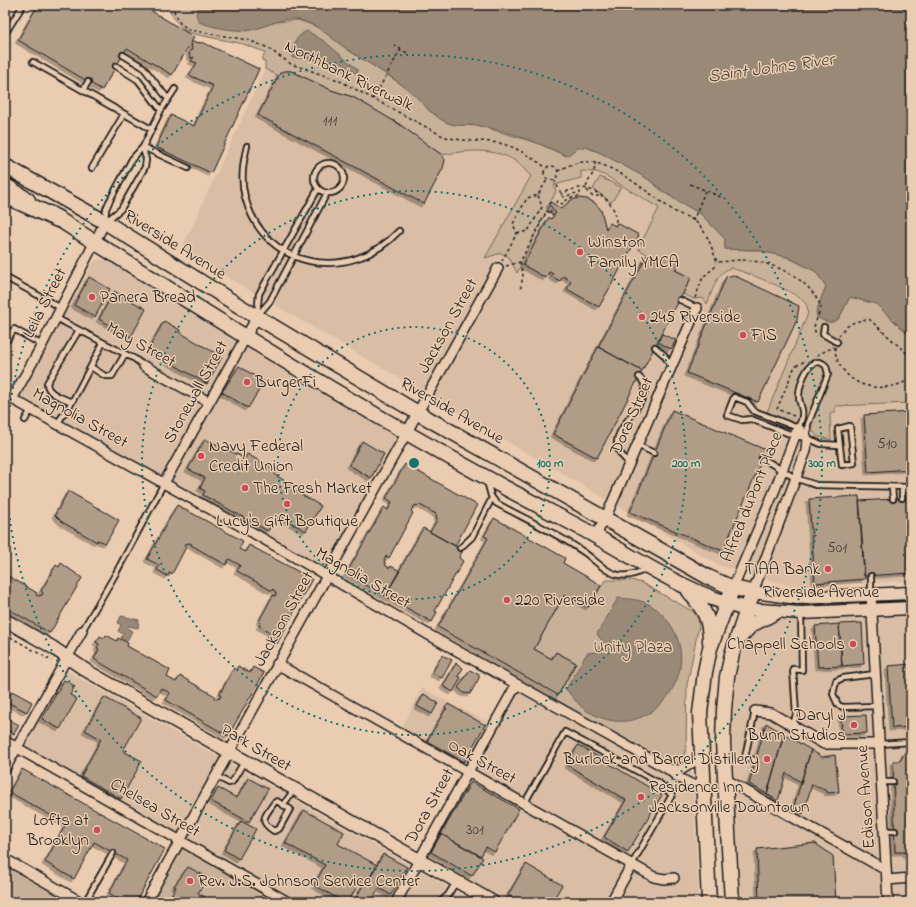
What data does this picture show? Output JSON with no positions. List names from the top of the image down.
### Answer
{
  "streets": {
    "main road": ["Riverside Avenue"],
    "street": [
      "Leila Street",
      "Jackson Street",
      "May Street",
      "Stonewall Street",
      "Dora Street",
      "Magnolia Street",
      "Alfred duPont Place",
      "Park Street",
      "Oak Street",
      "Edison Avenue",
      "Chelsea Street"
    ],
    "path": ["Northbank Riverwalk"]
  },
  "crossings": [
    ["Riverside Avenue", "Leila Street"],
    ["Riverside Avenue", "Jackson Street"],
    ["Riverside Avenue", "Stonewall Street"],
    ["Riverside Avenue", "Dora Street"],
    ["Riverside Avenue", "Alfred duPont Place"],
    ["Riverside Avenue", "Edison Avenue"],
    ["Leila Street", "May Street"],
    ["Leila Street", "Magnolia Street"],
    ["Jackson Street", "Magnolia Street"],
    ["Jackson Street", "Park Street"],
    ["Jackson Street", "Oak Street"],
    ["Jackson Street", "Chelsea Street"],
    ["May Street", "Stonewall Street"],
    ["Stonewall Street", "Magnolia Street"],
    ["Dora Street", "Magnolia Street"],
    ["Dora Street", "Park Street"],
    ["Dora Street", "Oak Street"]
  ],
  "water": ["Saint Johns River"],
  "parks": ["Unity Plaza"],
  "places": [
    "Winston Family YMCA",
    "Panera Bread",
    "245 Riverside",
    "FIS",
    "BurgerFi",
    "Navy Federal Credit Union",
    "The Fresh Market",
    "Lucy's Gift Boutique",
    "TIAA Bank",
    "220 Riverside",
    "Chappell Schools",
    "Daryl J Bunn Studios",
    "Burlock and Barrel Distillery",
    "Residence Inn Jacksonville Downtown",
    "Lofts at Brooklyn",
    "Rev. J.S. Johnson Service Center"
  ],
  "house_numbers": [
    "111",
    "510",
    "501",
    "301"
  ],
  "rings": ["100 m", "200 m", "300 m"]
}
